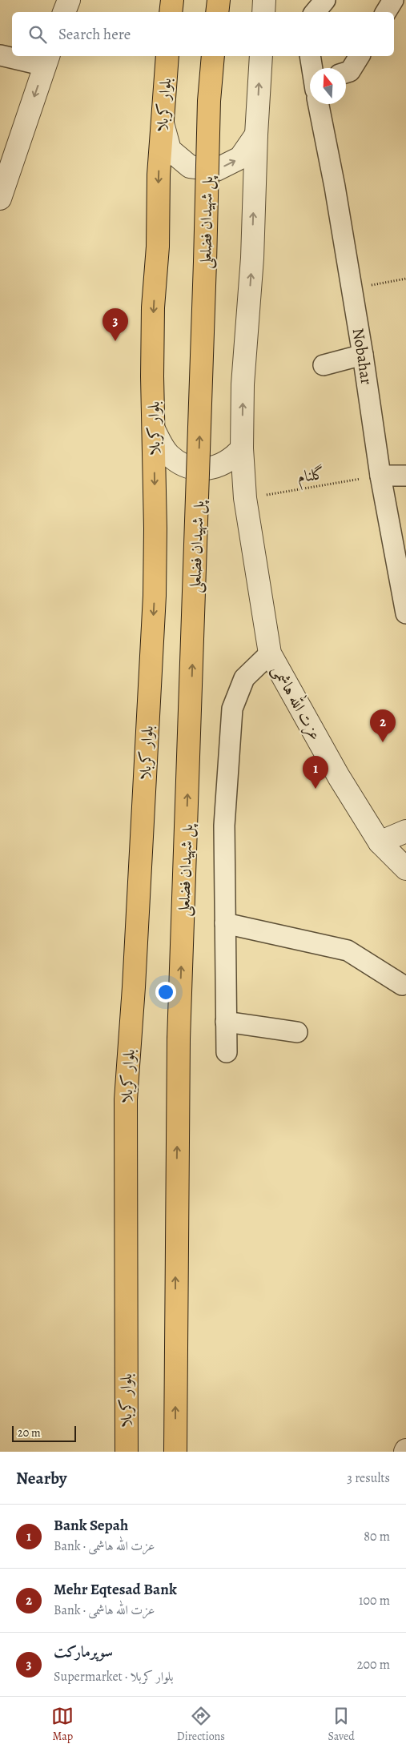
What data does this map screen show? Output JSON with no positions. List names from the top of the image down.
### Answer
{
  "streets": {
    "highway": ["بلوار کربلا", "پل شهیدان فضلعلی"],
    "street": ["Nobahar", "عزت الله هاشمی"],
    "path": ["گلنام"]
  },
  "crossings": [
    ["Nobahar", "گلنام"]
  ],
  "one_way": ["بلوار کربلا", "پل شهیدان فضلعلی"],
  "scale_bar": "20 m",
  "north": "top",
  "page": {
    "search": "Search here",
    "pins": ["3", "2", "1"],
    "scale": "20 m",
    "heading": ["Nearby", "3 results"],
    "list": [
      {
        "mark": "1",
        "name": "Bank Sepah",
        "note": "Bank · عزت الله هاشمی",
        "value": "80 m"
      },
      {
        "mark": "2",
        "name": "Mehr Eqtesad Bank",
        "note": "Bank · عزت الله هاشمی",
        "value": "100 m"
      },
      {
        "mark": "3",
        "name": "سوپرمارکت",
        "note": "Supermarket · بلوار کربلا",
        "value": "200 m"
      }
    ],
    "nav": ["Map", "Directions", "Saved"]
  }
}
